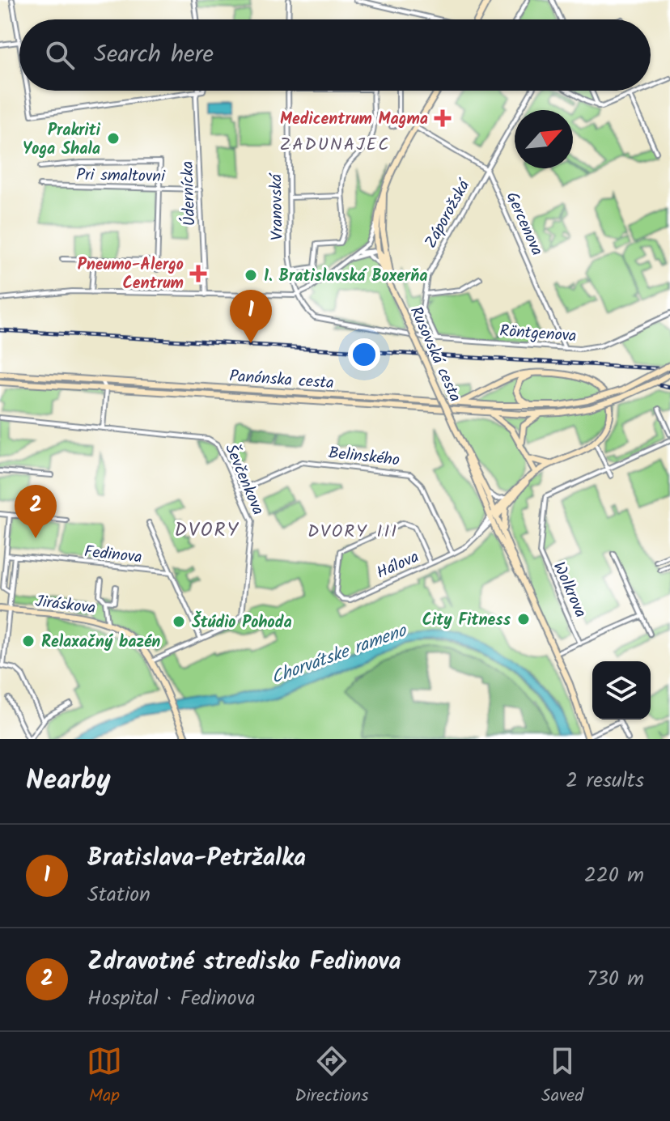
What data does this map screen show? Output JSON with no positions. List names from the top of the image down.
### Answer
{
  "streets": {
    "street": [
      "Pri smaltovni",
      "Údernícka",
      "Vranovská",
      "Záporožská",
      "Gercenova",
      "Röntgenova",
      "Rusovská cesta",
      "Panónska cesta",
      "Belinského",
      "Ševčenkova",
      "Fedinova",
      "Hálova",
      "Wolkrova",
      "Jiráskova"
    ]
  },
  "crossings": [
    ["Pri smaltovni", "Údernícka"],
    ["Vranovská", "Röntgenova"],
    ["Záporožská", "Gercenova"],
    ["Záporožská", "Rusovská cesta"],
    ["Gercenova", "Röntgenova"],
    ["Rusovská cesta", "Wolkrova"],
    ["Belinského", "Ševčenkova"],
    ["Ševčenkova", "Fedinova"],
    ["Ševčenkova", "Jiráskova"]
  ],
  "districts": ["ZADUNAJEC", "DVORY", "DVORY III"],
  "water": ["Chorvátske rameno"],
  "places": {
    "health": ["Medicentrum Magma", "Pneumo-Alergo Centrum"],
    "other": [
      "Prakriti Yoga Shala",
      "1. Bratislavská Boxerňa",
      "City Fitness",
      "Štúdio Pohoda",
      "Relaxačný bazén"
    ]
  },
  "north": "top right",
  "page": {
    "search": "Search here",
    "pins": ["1", "2"],
    "heading": ["Nearby", "2 results"],
    "list": [
      {
        "mark": "1",
        "name": "Bratislava-Petržalka",
        "note": "Station",
        "value": "220 m"
      },
      {
        "mark": "2",
        "name": "Zdravotné stredisko Fedinova",
        "note": "Hospital · Fedinova",
        "value": "730 m"
      }
    ],
    "nav": ["Map", "Directions", "Saved"]
  }
}
